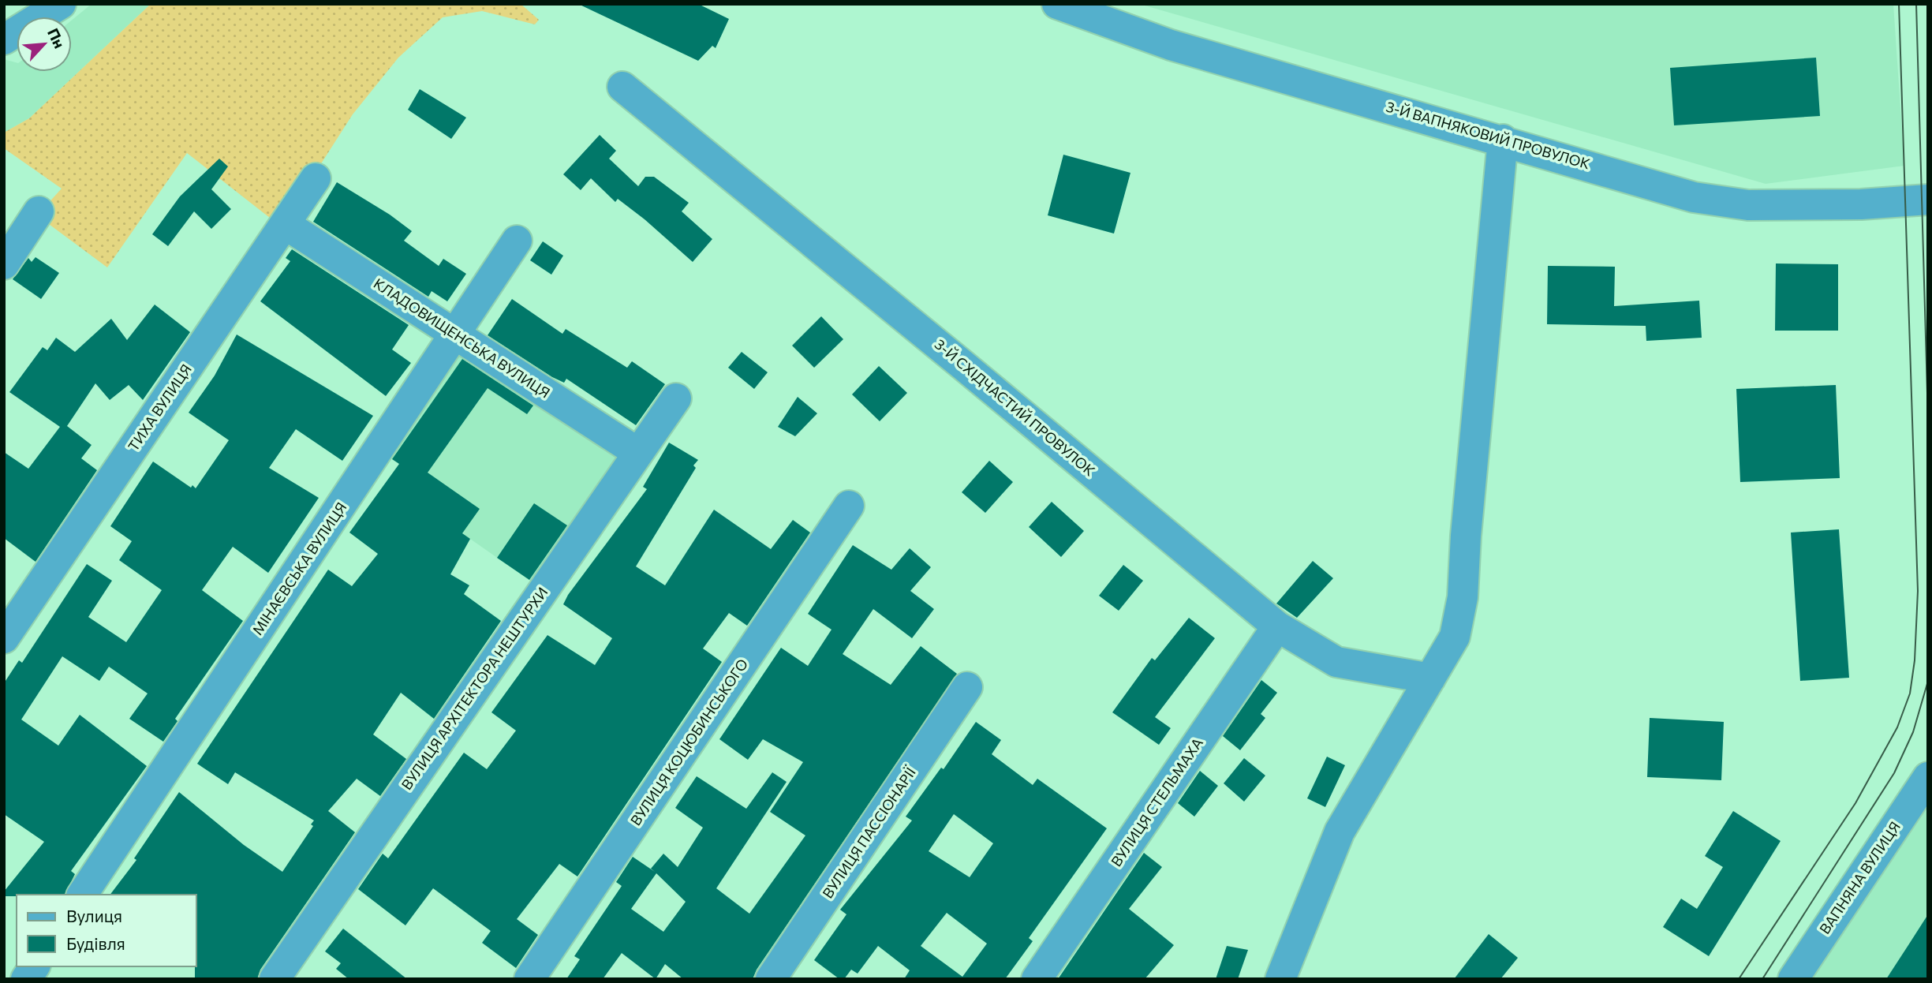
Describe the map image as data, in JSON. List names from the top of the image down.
{
  "streets": {
    "street": [
      "3-Й ВАПНЯКОВИЙ ПРОВУЛОК",
      "КЛАДОВИЩЕНСЬКА ВУЛИЦЯ",
      "ТИХА ВУЛИЦЯ",
      "3-Й СХІДЧАСТИЙ ПРОВУЛОК",
      "МІНАЄВСЬКА ВУЛИЦЯ",
      "ВУЛИЦЯ АРХІТЕКТОРА НЕШТУРХИ",
      "ВУЛИЦЯ КОЦЮБИНСЬКОГО",
      "ВУЛИЦЯ СТЕЛЬМАХА",
      "ВУЛИЦЯ ПАССІОНАРІЇ",
      "ВАПНЯНА ВУЛИЦЯ"
    ]
  },
  "crossings": [
    ["КЛАДОВИЩЕНСЬКА ВУЛИЦЯ", "ТИХА ВУЛИЦЯ"],
    ["КЛАДОВИЩЕНСЬКА ВУЛИЦЯ", "МІНАЄВСЬКА ВУЛИЦЯ"],
    ["КЛАДОВИЩЕНСЬКА ВУЛИЦЯ", "ВУЛИЦЯ АРХІТЕКТОРА НЕШТУРХИ"],
    ["3-Й СХІДЧАСТИЙ ПРОВУЛОК", "ВУЛИЦЯ СТЕЛЬМАХА"]
  ],
  "legend": ["Вулиця", "Будівля"],
  "north": "top right"
}
